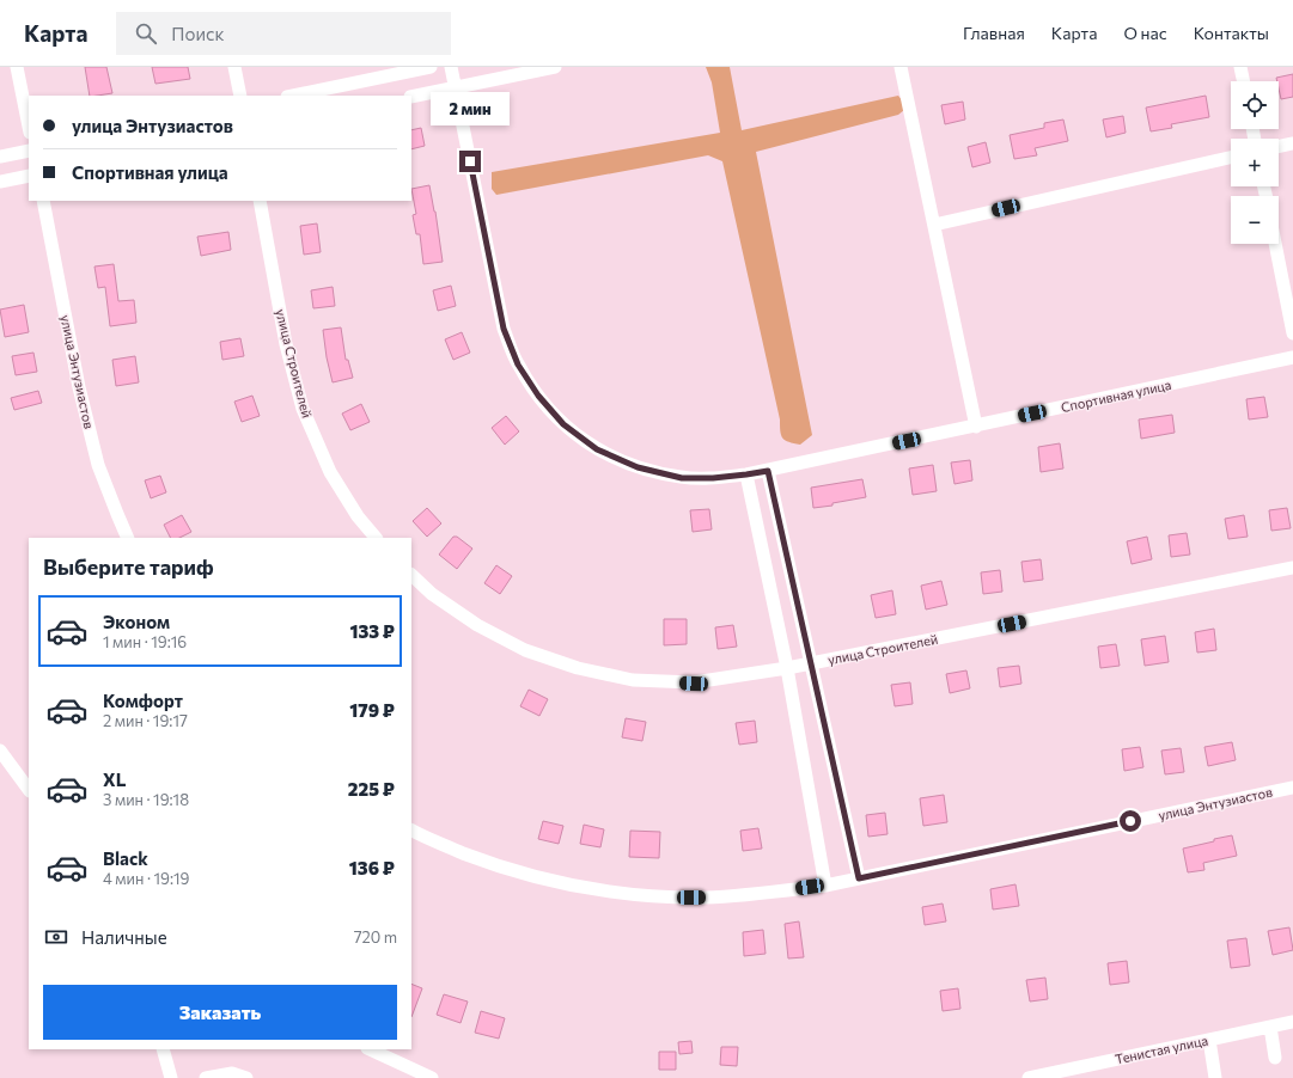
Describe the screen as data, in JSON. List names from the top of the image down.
{
  "streets": {
    "street": [
      "улица Строителей",
      "улица Энтузиастов",
      "Спортивная улица",
      "Тенистая улица"
    ]
  },
  "page": {
    "header": "Карта",
    "search": "Поиск",
    "nav": [
      "Главная",
      "Карта",
      "О нас",
      "Контакты"
    ],
    "map_buttons": ["+", "−"],
    "bubble": "2 мин",
    "banner": ["улица Энтузиастов", "Спортивная улица"],
    "heading": "Выберите тариф",
    "list": [
      {
        "name": "Эконом",
        "note": "1 мин · 19:16",
        "value": "133 ₽"
      },
      {
        "name": "Комфорт",
        "note": "2 мин · 19:17",
        "value": "179 ₽"
      },
      {
        "name": "XL",
        "note": "3 мин · 19:18",
        "value": "225 ₽"
      },
      {
        "name": "Black",
        "note": "4 мин · 19:19",
        "value": "136 ₽"
      }
    ],
    "pay": ["Наличные", "720 m"],
    "buttons": "Заказать"
  }
}
